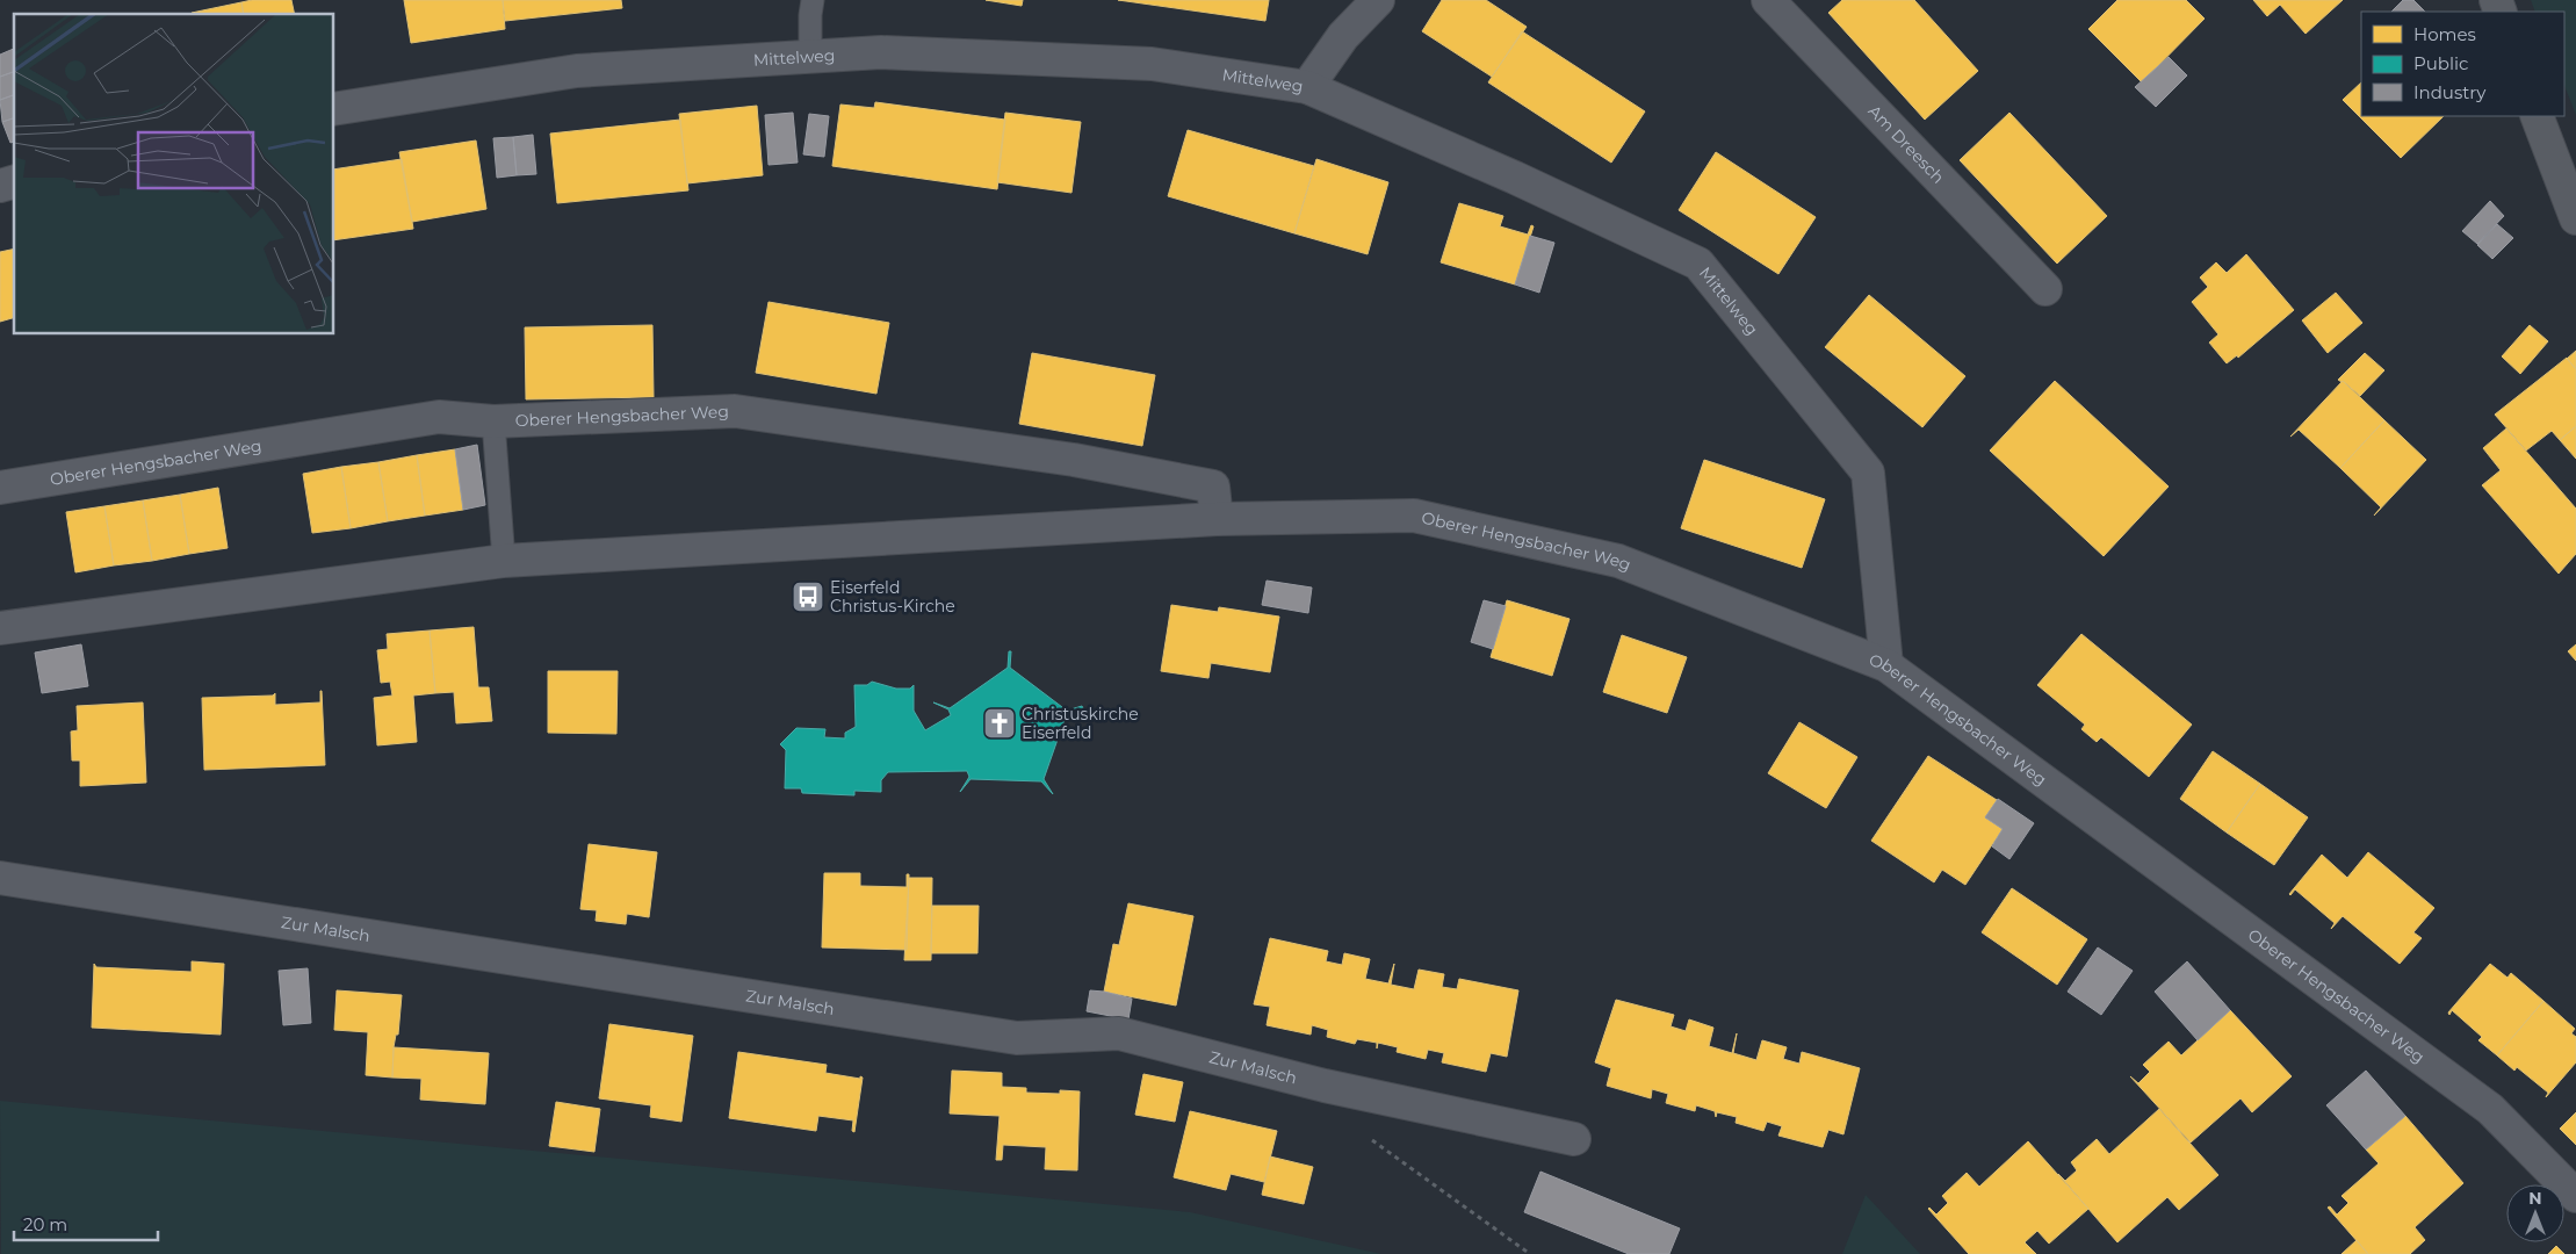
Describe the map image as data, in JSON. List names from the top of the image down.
{
  "streets": {
    "street": [
      "Mittelweg",
      "Am Dreesch",
      "Oberer Hengsbacher Weg",
      "Zur Malsch"
    ]
  },
  "crossings": [
    ["Mittelweg", "Oberer Hengsbacher Weg"]
  ],
  "places": {
    "bus stop": ["Eiserfeld Christus-Kirche"],
    "church": ["Christuskirche Eiserfeld"]
  },
  "legend": ["Homes", "Public", "Industry"],
  "scale_bar": "20 m",
  "north": "top"
}
